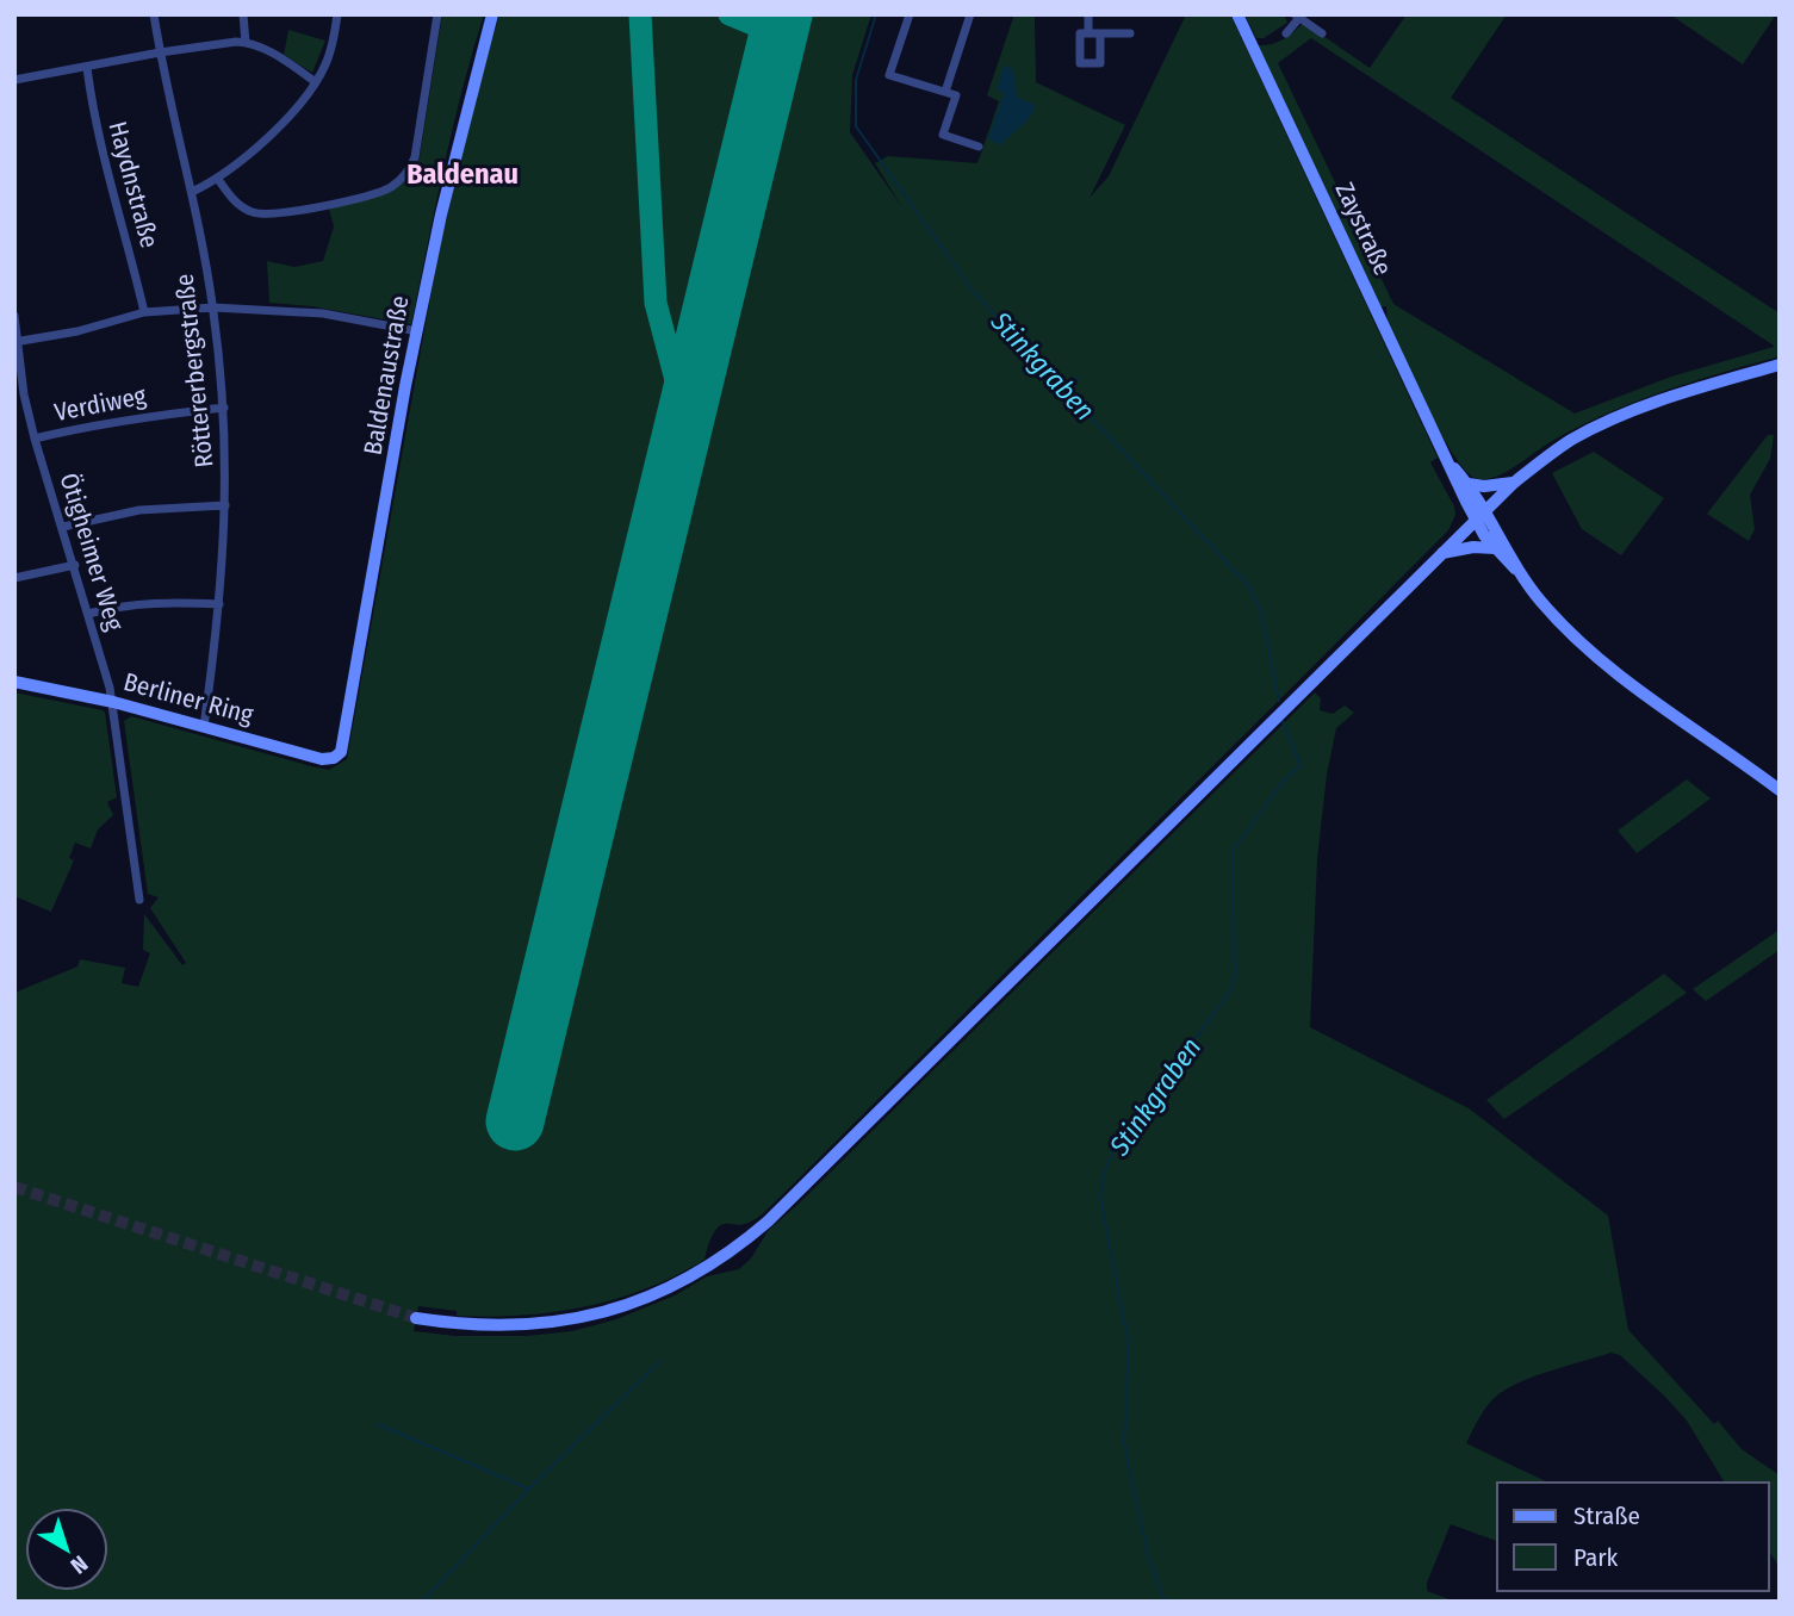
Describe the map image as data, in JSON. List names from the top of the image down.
{
  "streets": {
    "street": [
      "Haydnstraße",
      "Zaystraße",
      "Röttererbergstraße",
      "Baldenaustraße",
      "Verdiweg",
      "Ötigheimer Weg",
      "Berliner Ring"
    ]
  },
  "crossings": [
    ["Röttererbergstraße", "Verdiweg"],
    ["Röttererbergstraße", "Berliner Ring"],
    ["Baldenaustraße", "Berliner Ring"],
    ["Verdiweg", "Ötigheimer Weg"],
    ["Ötigheimer Weg", "Berliner Ring"]
  ],
  "districts": ["Baldenau"],
  "water": ["Stinkgraben"],
  "legend": ["Straße", "Park"],
  "north": "bottom right"
}
